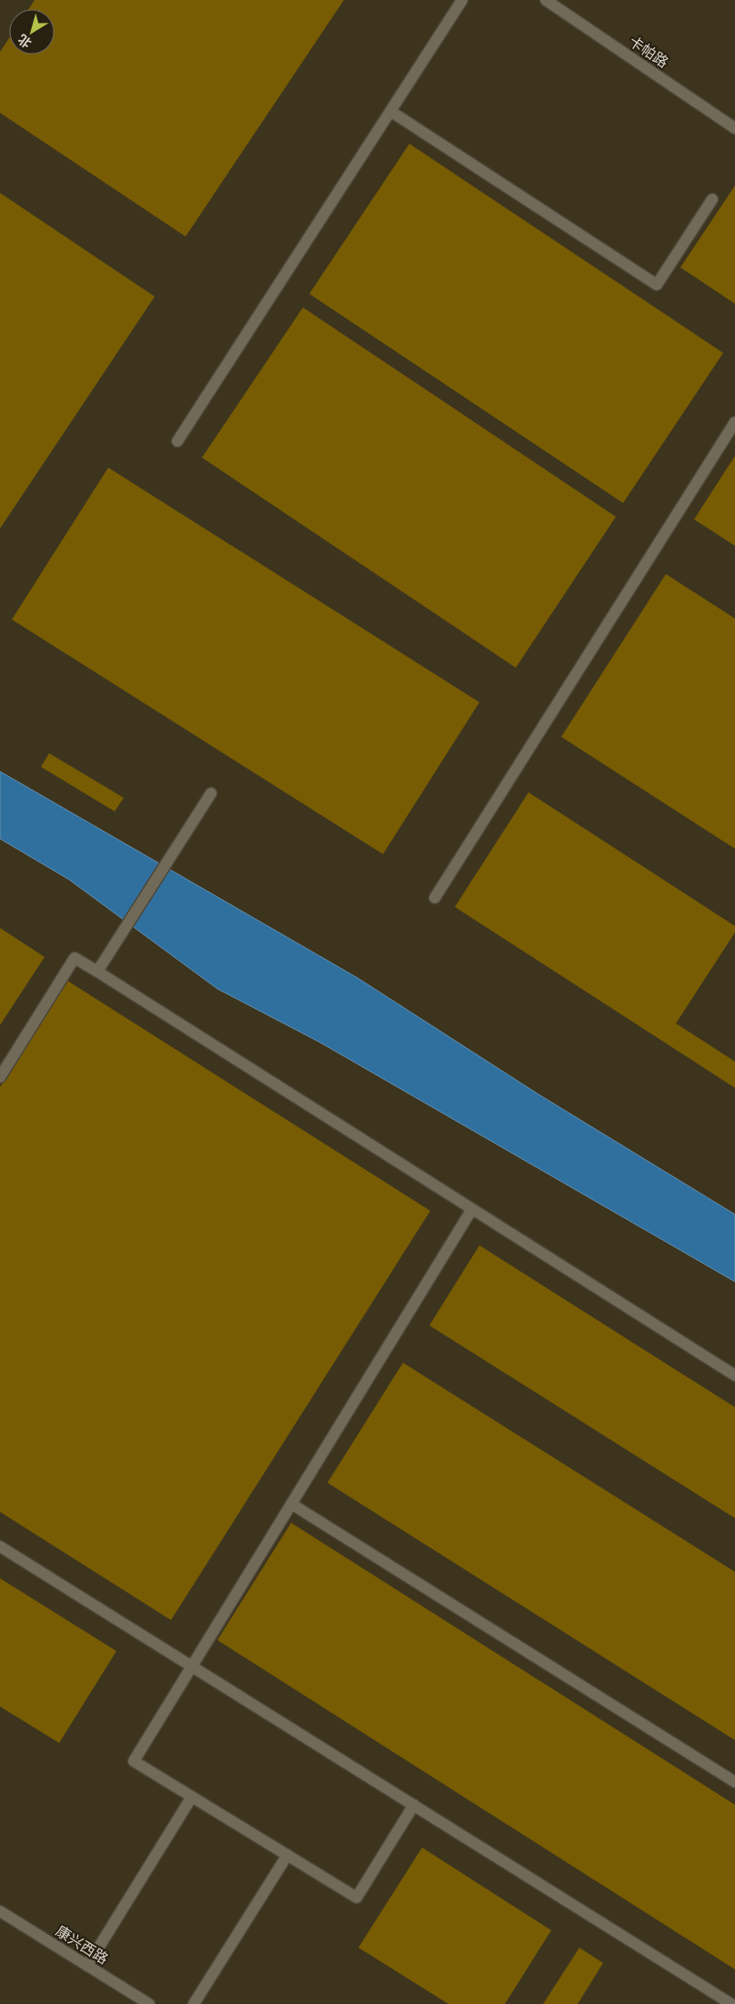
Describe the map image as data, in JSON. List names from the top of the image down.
{
  "streets": {
    "street": ["卡帕路", "康兴西路"]
  },
  "north": "bottom left"
}
